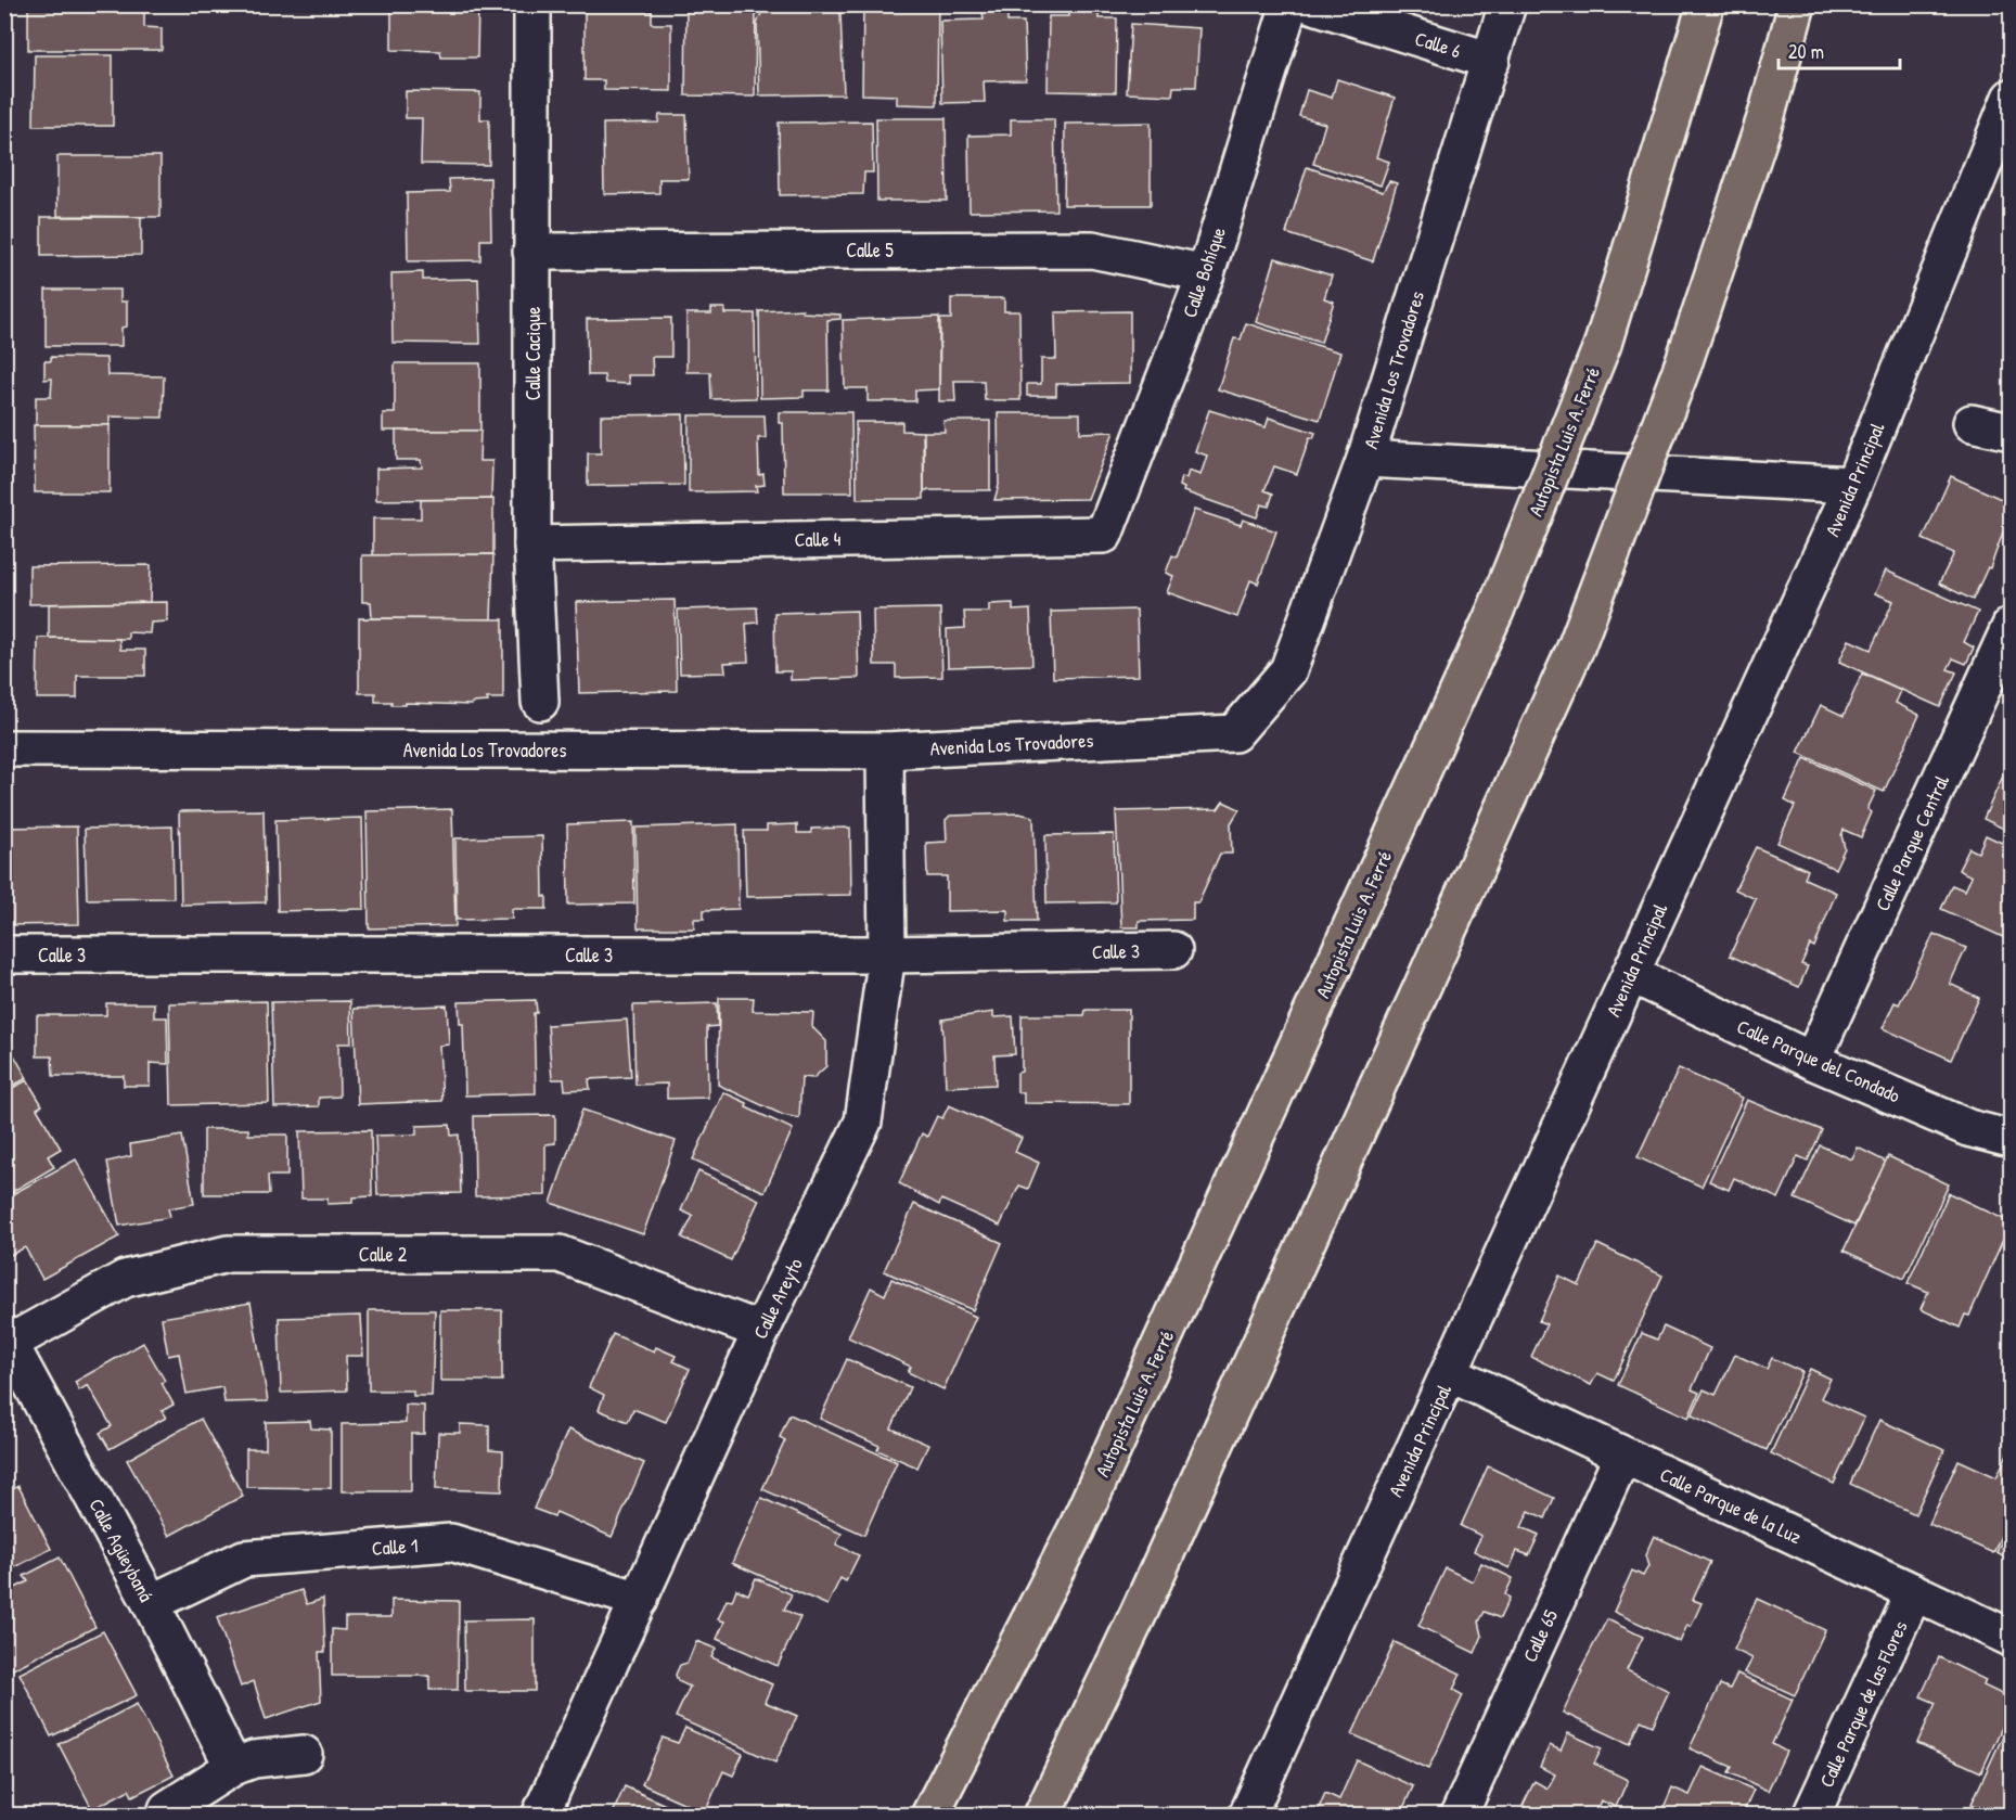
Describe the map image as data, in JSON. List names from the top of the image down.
{
  "streets": {
    "highway": ["Autopista Luis A. Ferré"],
    "street": [
      "Calle 6",
      "Calle 5",
      "Calle Bohíque",
      "Calle Cacique",
      "Avenida Los Trovadores",
      "Avenida Principal",
      "Calle 4",
      "Calle Parque Central",
      "Calle 3",
      "Calle Parque del Condado",
      "Calle 2",
      "Calle Areyto",
      "Calle Parque de la Luz",
      "Calle 1",
      "Calle Agüeybaná",
      "Calle 65",
      "Calle Parque de las Flores"
    ]
  },
  "crossings": [
    ["Calle 6", "Avenida Los Trovadores"],
    ["Calle 5", "Calle Bohíque"],
    ["Calle 5", "Calle Cacique"],
    ["Calle Bohíque", "Calle 4"],
    ["Calle Cacique", "Calle 4"],
    ["Avenida Los Trovadores", "Calle Areyto"],
    ["Avenida Principal", "Calle Parque del Condado"],
    ["Avenida Principal", "Calle Parque de la Luz"],
    ["Calle Parque Central", "Calle Parque del Condado"],
    ["Calle 3", "Calle Areyto"],
    ["Calle 2", "Calle Areyto"],
    ["Calle 2", "Calle Agüeybaná"],
    ["Calle Areyto", "Calle 1"],
    ["Calle Parque de la Luz", "Calle 65"],
    ["Calle Parque de la Luz", "Calle Parque de las Flores"],
    ["Calle 1", "Calle Agüeybaná"]
  ],
  "scale_bar": "20 m"
}
